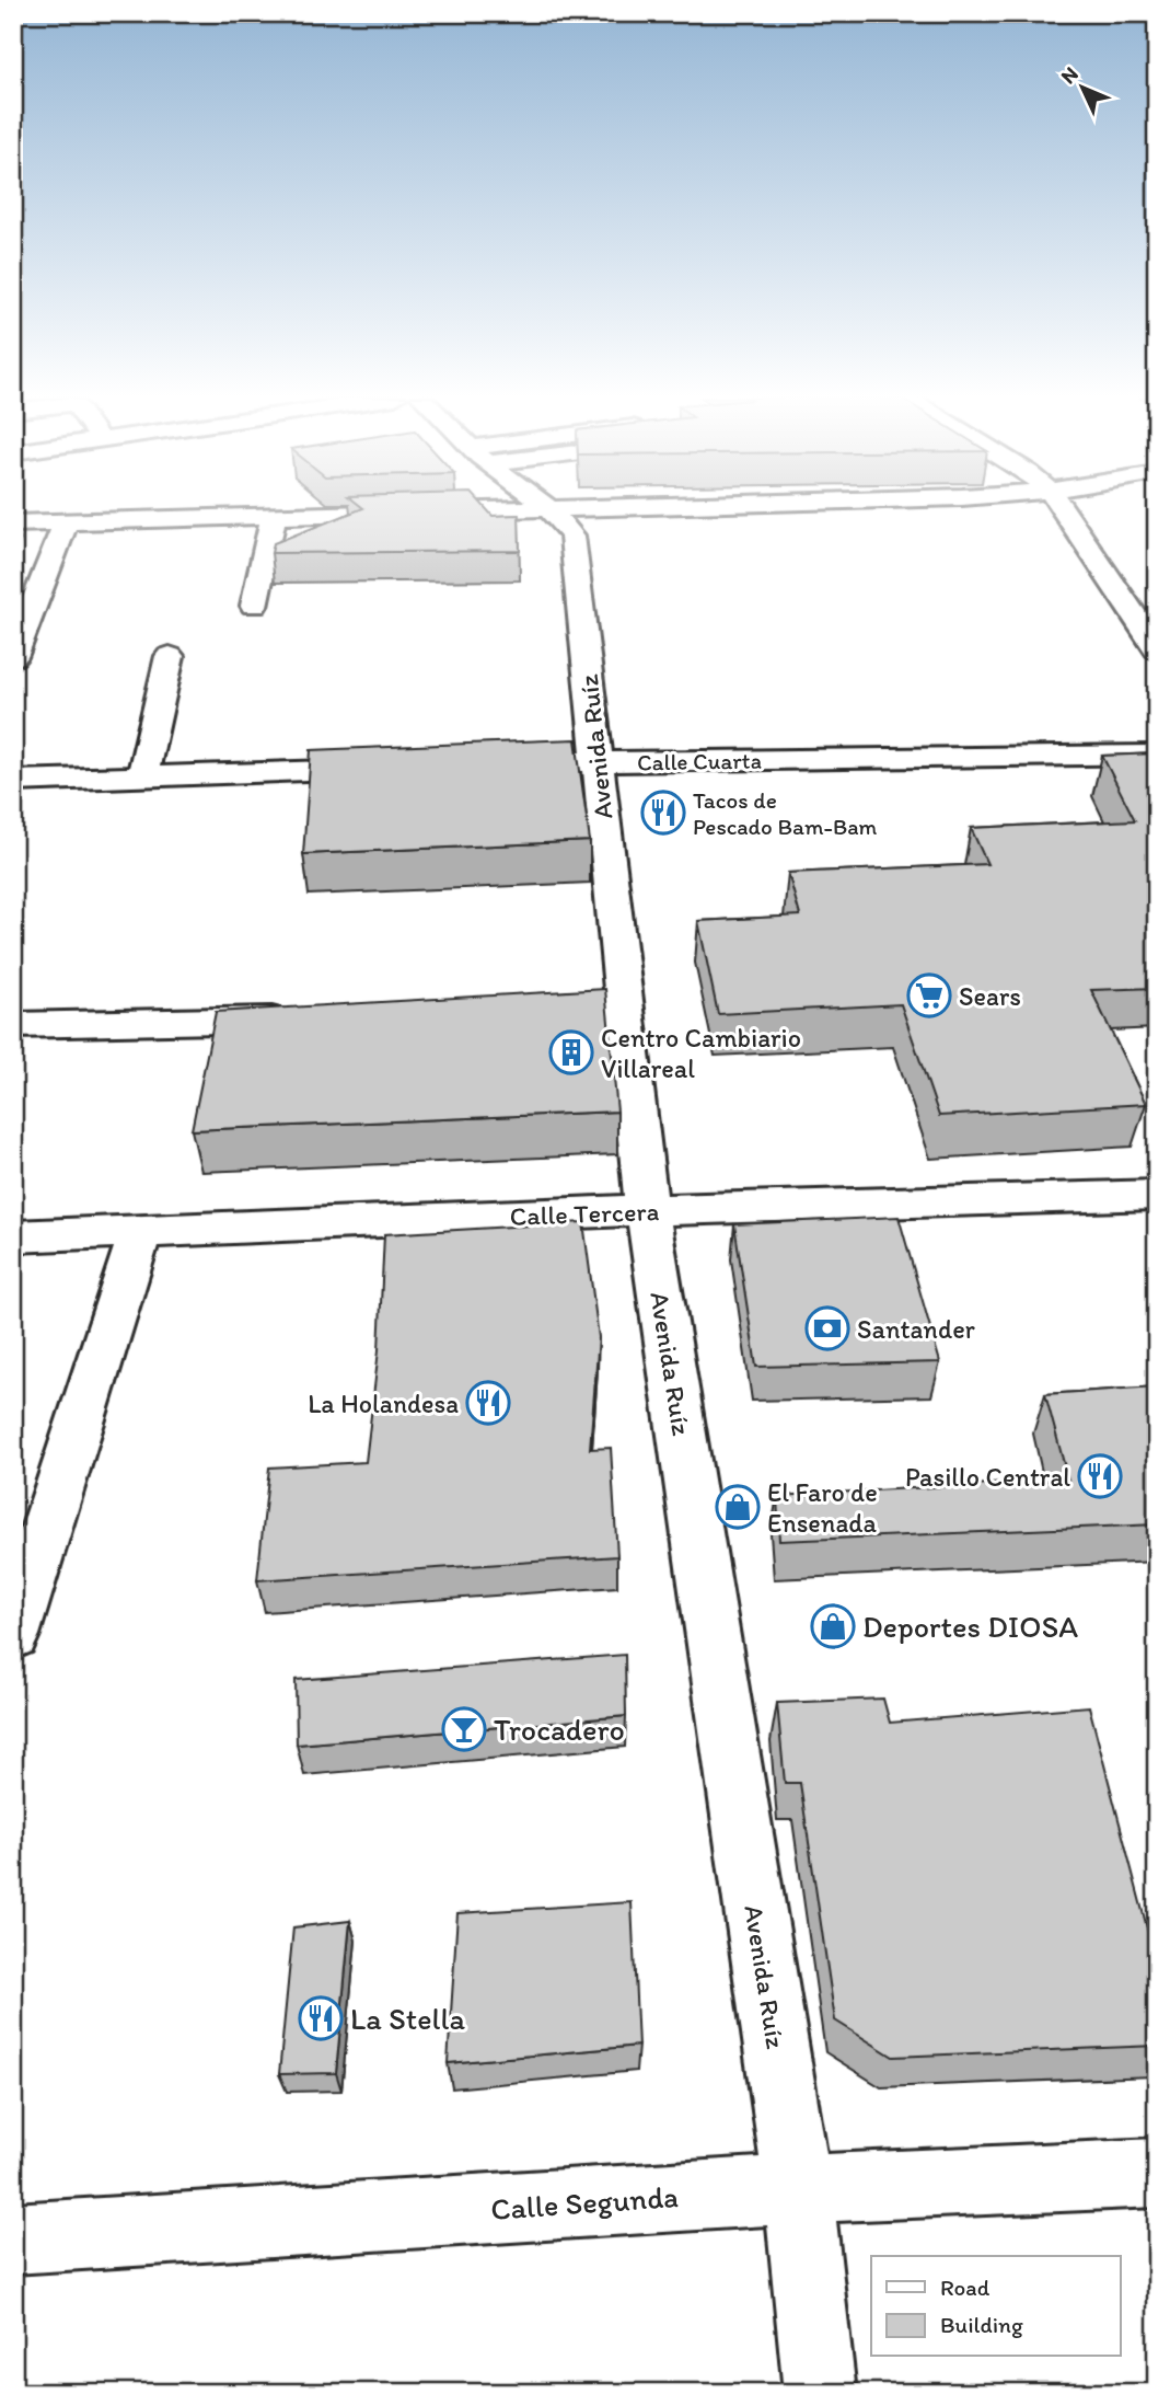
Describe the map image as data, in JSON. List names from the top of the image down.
{
  "streets": {
    "street": [
      "Avenida Ruíz",
      "Calle Cuarta",
      "Calle Tercera",
      "Calle Segunda"
    ]
  },
  "crossings": [
    ["Avenida Ruíz", "Calle Cuarta"],
    ["Avenida Ruíz", "Calle Tercera"],
    ["Avenida Ruíz", "Calle Segunda"]
  ],
  "places": {
    "restaurant": [
      "Tacos de Pescado Bam-Bam",
      "La Holandesa",
      "Pasillo Central",
      "La Stella"
    ],
    "supermarket": ["Sears"],
    "building": ["Centro Cambiario Villareal"],
    "bank": ["Santander"],
    "shop": ["El Faro de Ensenada", "Deportes DIOSA"],
    "bar": ["Trocadero"]
  },
  "legend": ["Road", "Building"],
  "north": "top left"
}
